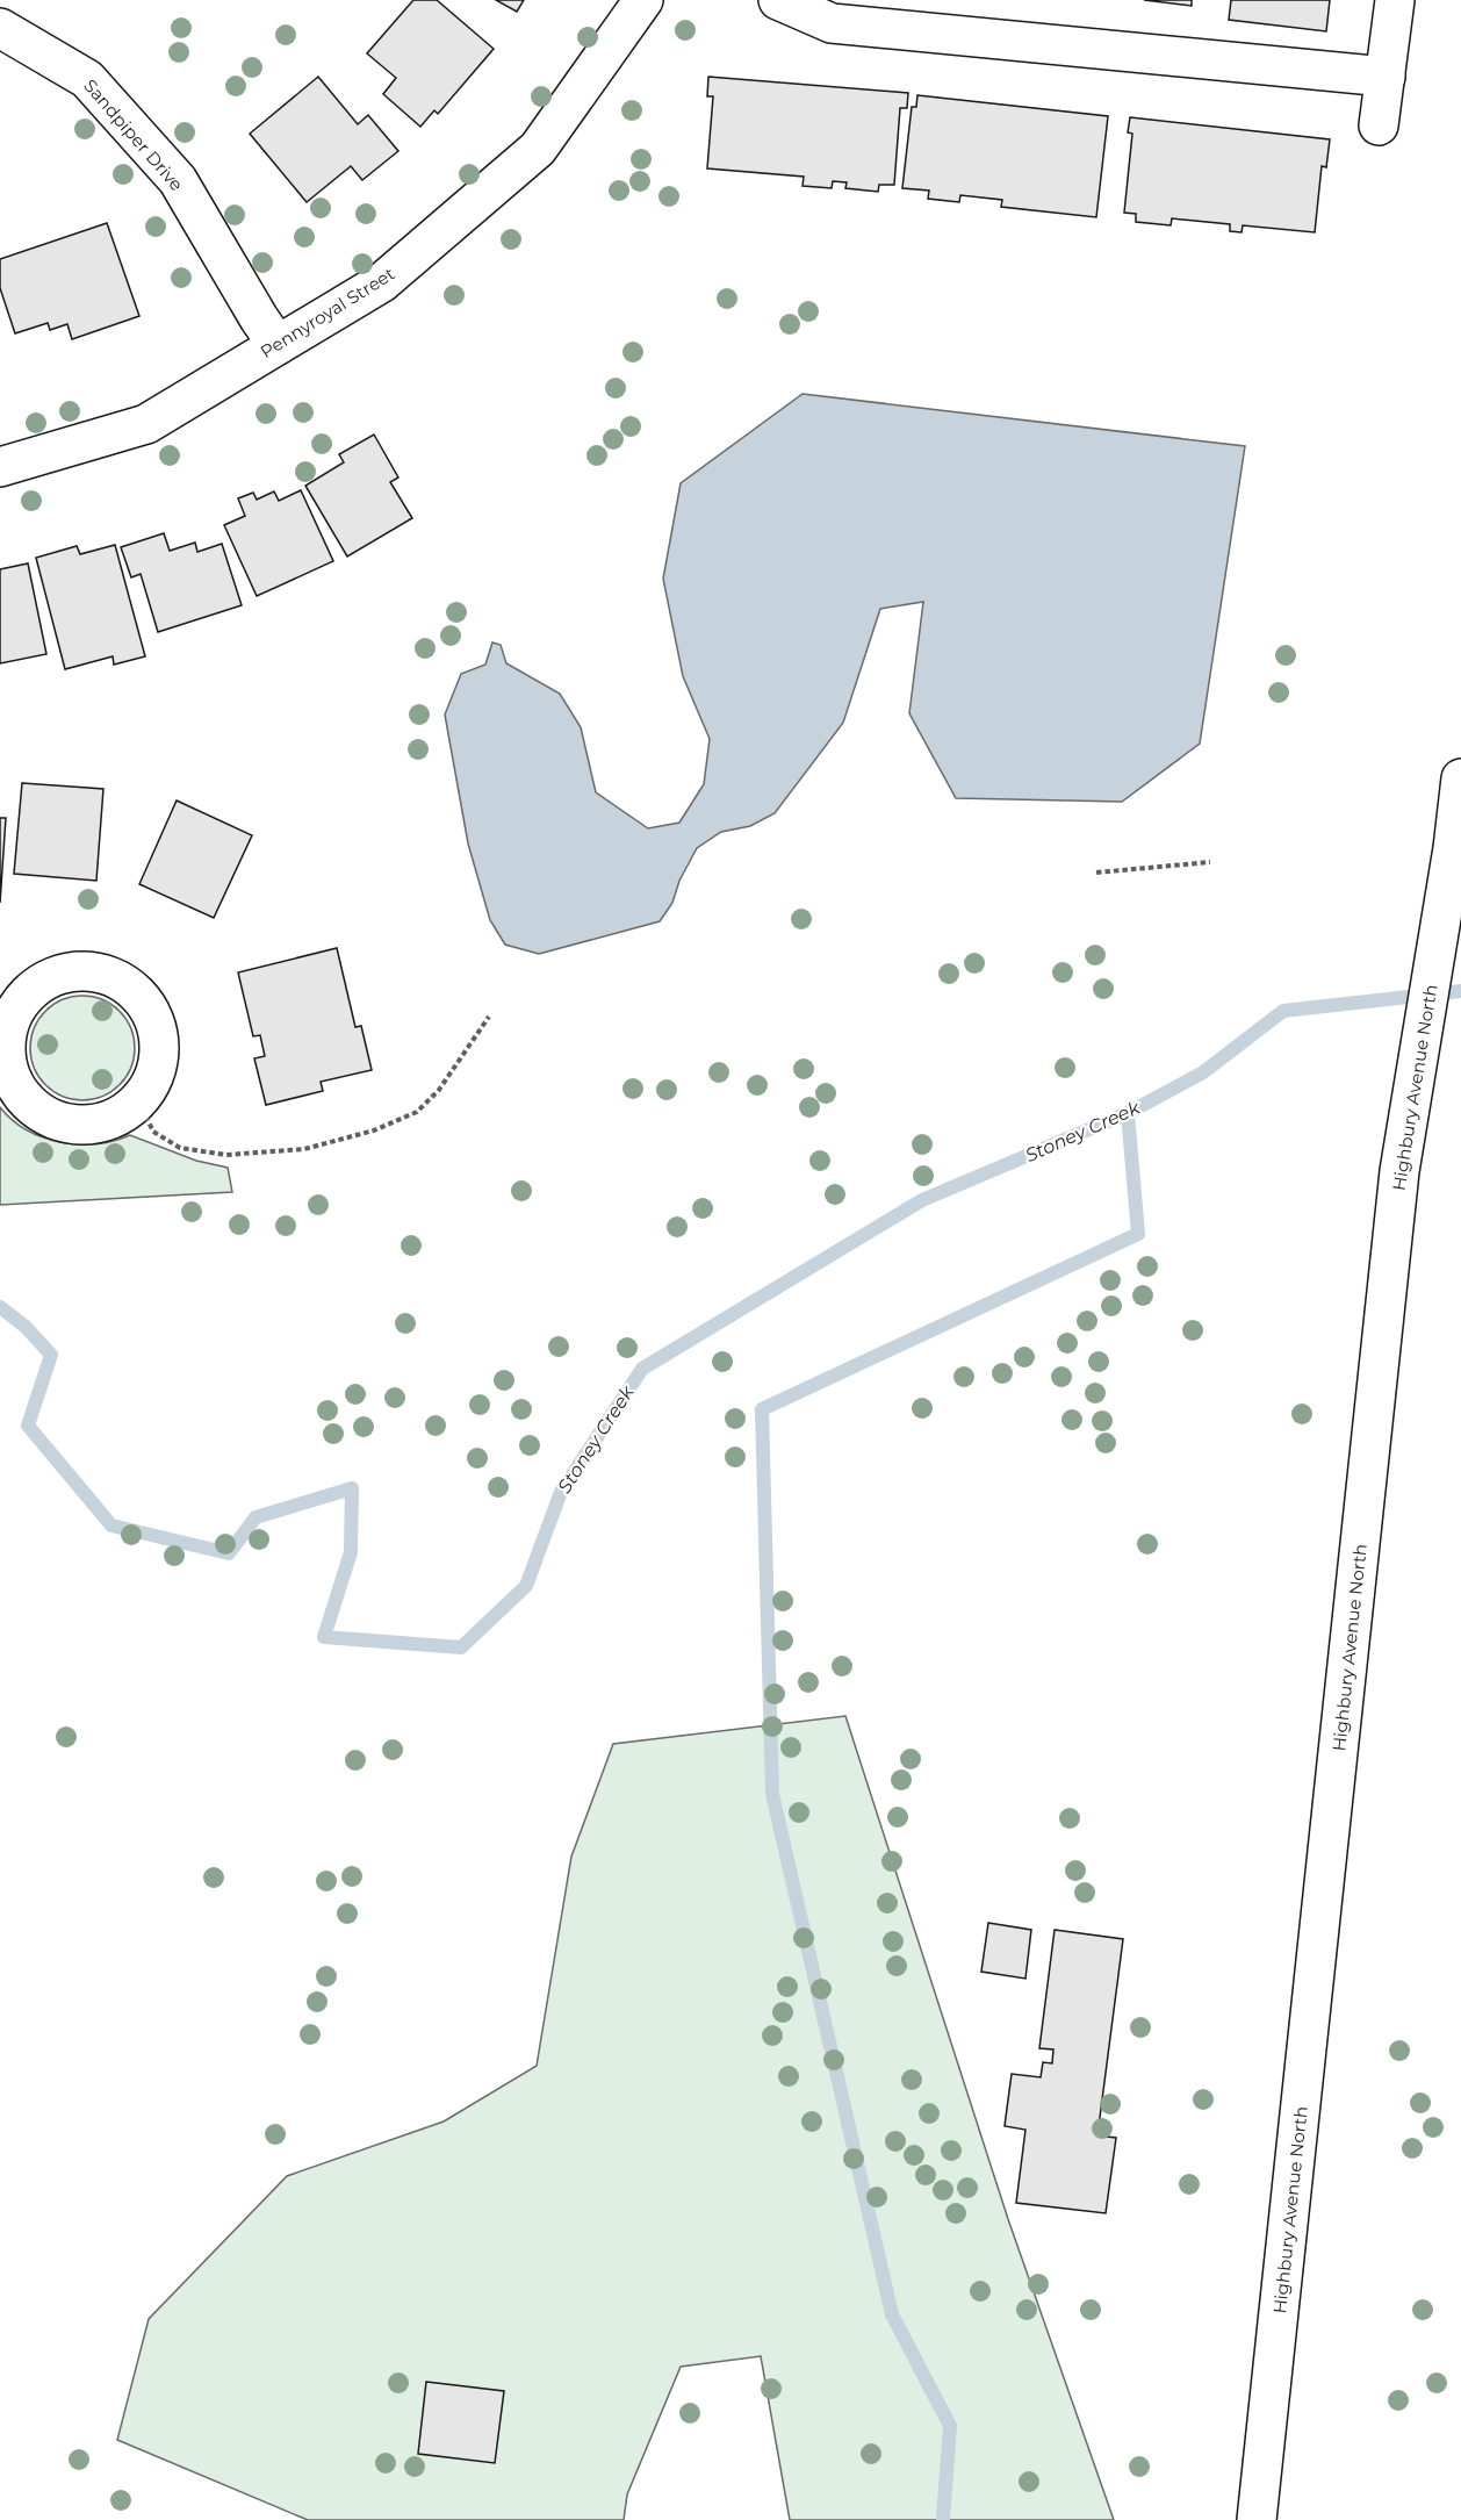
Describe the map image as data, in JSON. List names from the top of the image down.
{
  "streets": {
    "main road": ["Sandpiper Drive", "Pennyroyal Street", "Highbury Avenue North"]
  },
  "crossings": [
    ["Sandpiper Drive", "Pennyroyal Street"]
  ],
  "water": ["Stoney Creek"]
}
